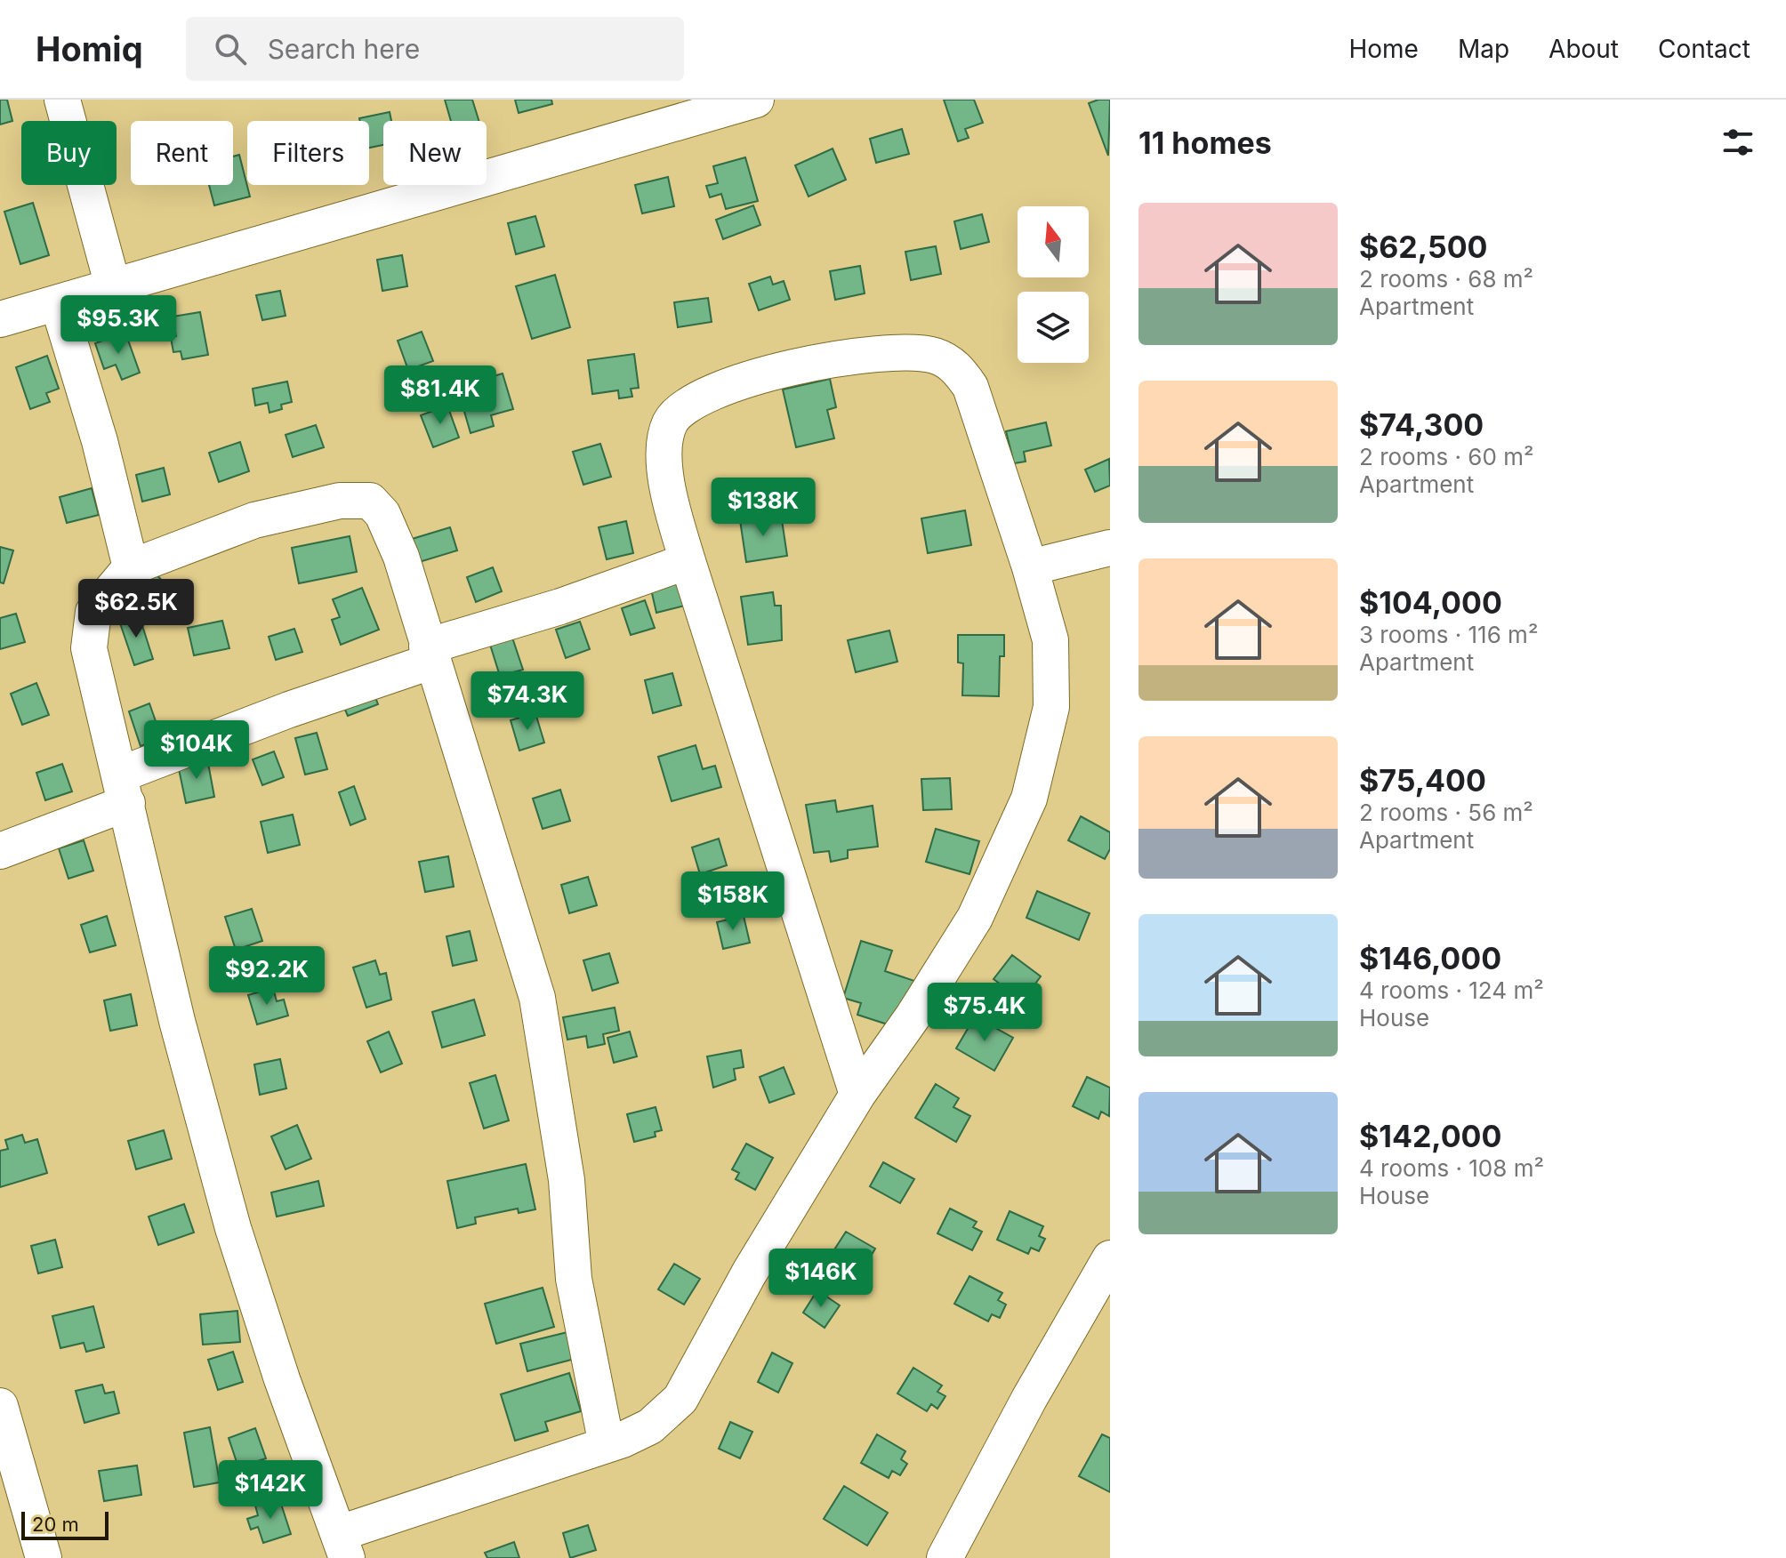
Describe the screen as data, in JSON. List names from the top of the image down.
{
  "scale_bar": "20 m",
  "north": "top",
  "page": {
    "header": "Homiq",
    "search": "Search here",
    "nav": [
      "Home",
      "Map",
      "About",
      "Contact"
    ],
    "heading": "11 homes",
    "chip": [
      "Buy",
      "Rent",
      "Filters",
      "New"
    ],
    "list": [
      {
        "name": "$62,500",
        "note": "2 rooms · 68 m² · Apartment"
      },
      {
        "name": "$74,300",
        "note": "2 rooms · 60 m² · Apartment"
      },
      {
        "name": "$104,000",
        "note": "3 rooms · 116 m² · Apartment"
      },
      {
        "name": "$75,400",
        "note": "2 rooms · 56 m² · Apartment"
      },
      {
        "name": "$146,000",
        "note": "4 rooms · 124 m² · House"
      },
      {
        "name": "$142,000",
        "note": "4 rooms · 108 m² · House"
      }
    ],
    "price": [
      "$95.3K",
      "$81.4K",
      "$138K",
      "$62.5K",
      "$74.3K",
      "$104K",
      "$158K",
      "$92.2K",
      "$75.4K",
      "$146K",
      "$142K"
    ],
    "scale": "20 m"
  }
}
